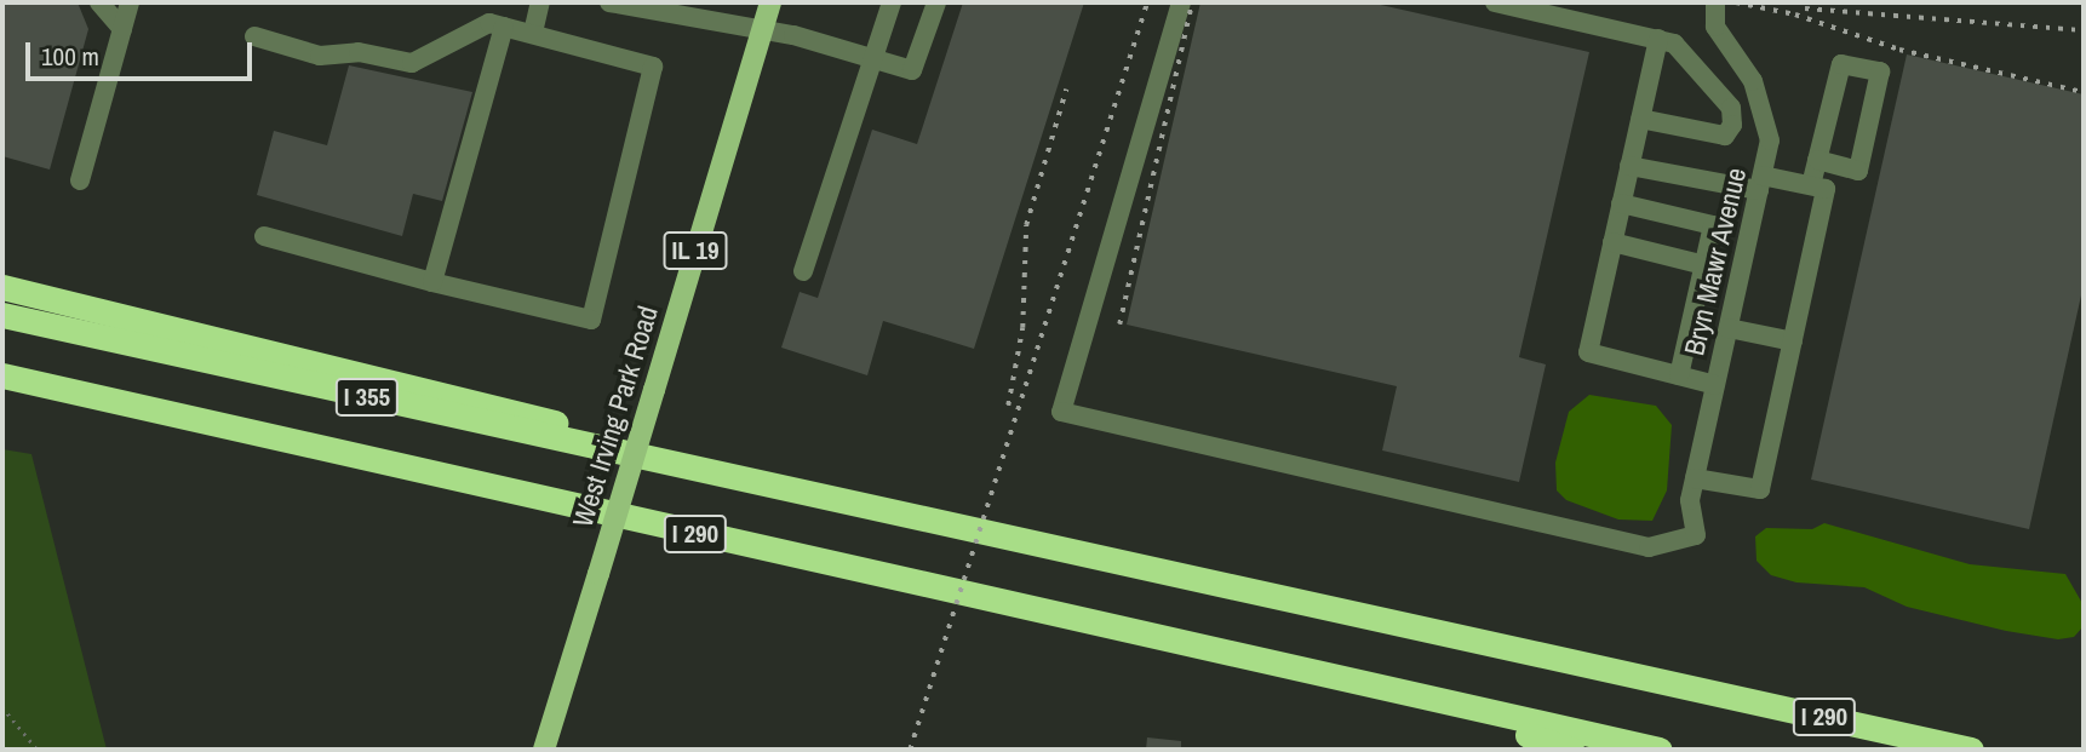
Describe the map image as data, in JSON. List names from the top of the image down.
{
  "streets": {
    "highway": ["I 355", "I 290"],
    "main road": ["IL 19", "West Irving Park Road"],
    "street": ["Bryn Mawr Avenue"]
  },
  "crossings": [
    ["I 355", "I 290"]
  ],
  "scale_bar": "100 m"
}
